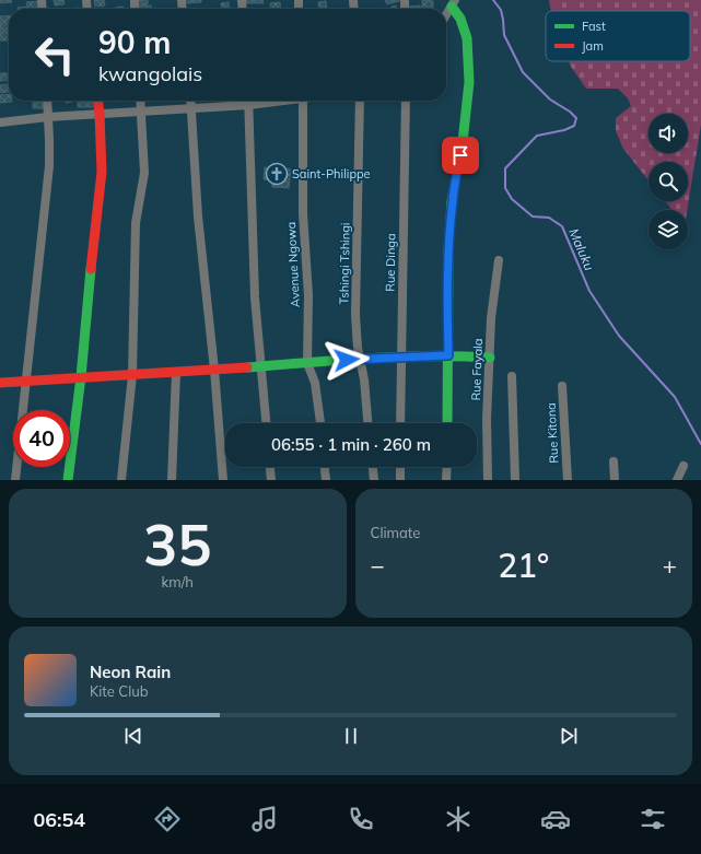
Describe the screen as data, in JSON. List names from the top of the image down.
{
  "streets": {
    "street": [
      "Rue Dinga",
      "Tshingi Tshingi",
      "Avenue Ngowa",
      "Rue Fayala",
      "Rue Kitona"
    ]
  },
  "water": ["Maluku"],
  "places": {
    "church": ["Saint-Philippe"]
  },
  "legend": ["Fast", "Jam"],
  "page": {
    "turn": ["90 m", "kwangolais"],
    "limit": "40",
    "trip": "06:55 · 1 min · 260 m",
    "tile": [
      ["35", "km/h"],
      "Climate"
    ],
    "heat": ["−", "21°", "+"],
    "song": ["Neon Rain", "Kite Club"],
    "tabs": "06:54"
  }
}
